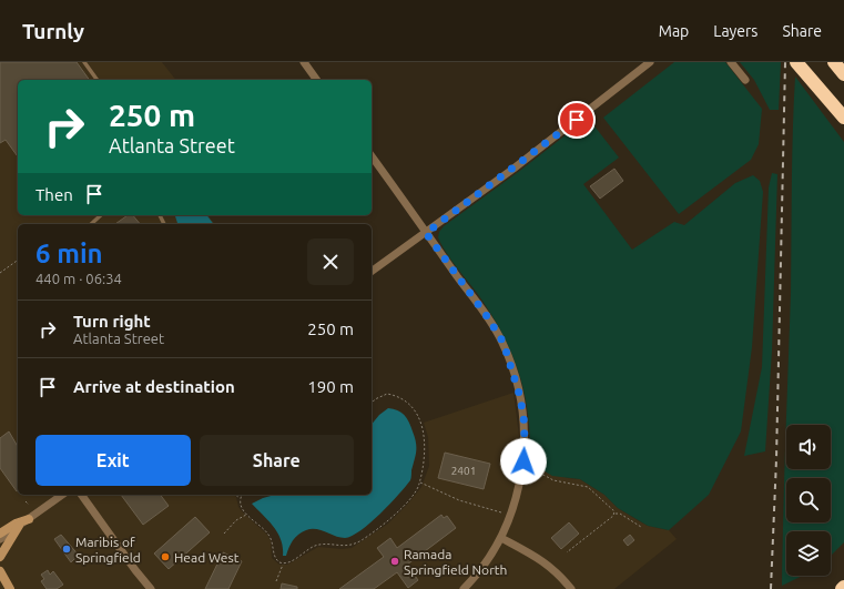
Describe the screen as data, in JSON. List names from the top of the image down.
{
  "places": ["Maribis of Springfield", "Head West", "Ramada Springfield North"],
  "house_numbers": ["2401"],
  "page": {
    "header": "Turnly",
    "nav": ["Map", "Layers", "Share"],
    "turn": ["250 m", "Atlanta Street"],
    "then": "Then",
    "heading": ["6 min", "440 m · 06:34"],
    "list": [
      {
        "name": "Turn right",
        "note": "Atlanta Street",
        "value": "250 m"
      },
      {
        "name": "Arrive at destination",
        "value": "190 m"
      }
    ],
    "buttons": ["Exit", "Share"]
  }
}
